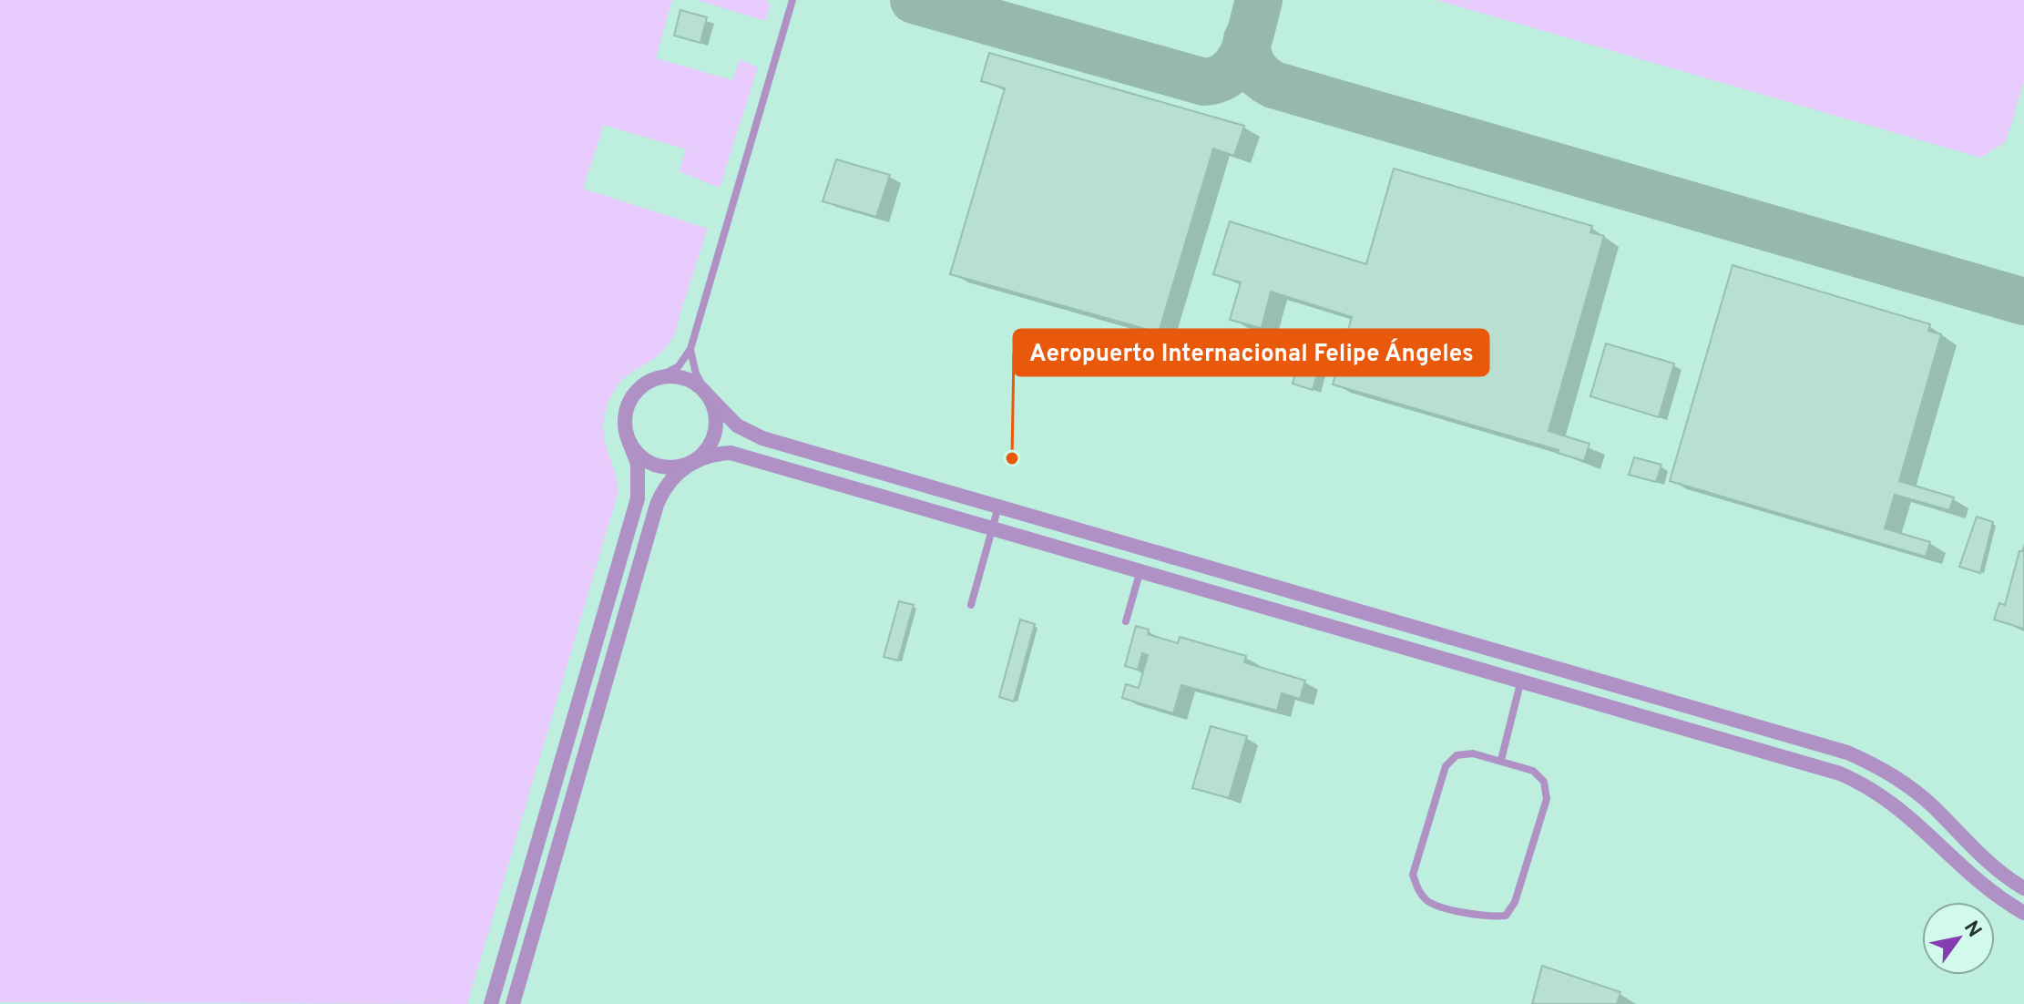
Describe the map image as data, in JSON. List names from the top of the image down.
{
  "places": ["Aeropuerto Internacional Felipe Ángeles"],
  "north": "top right"
}
